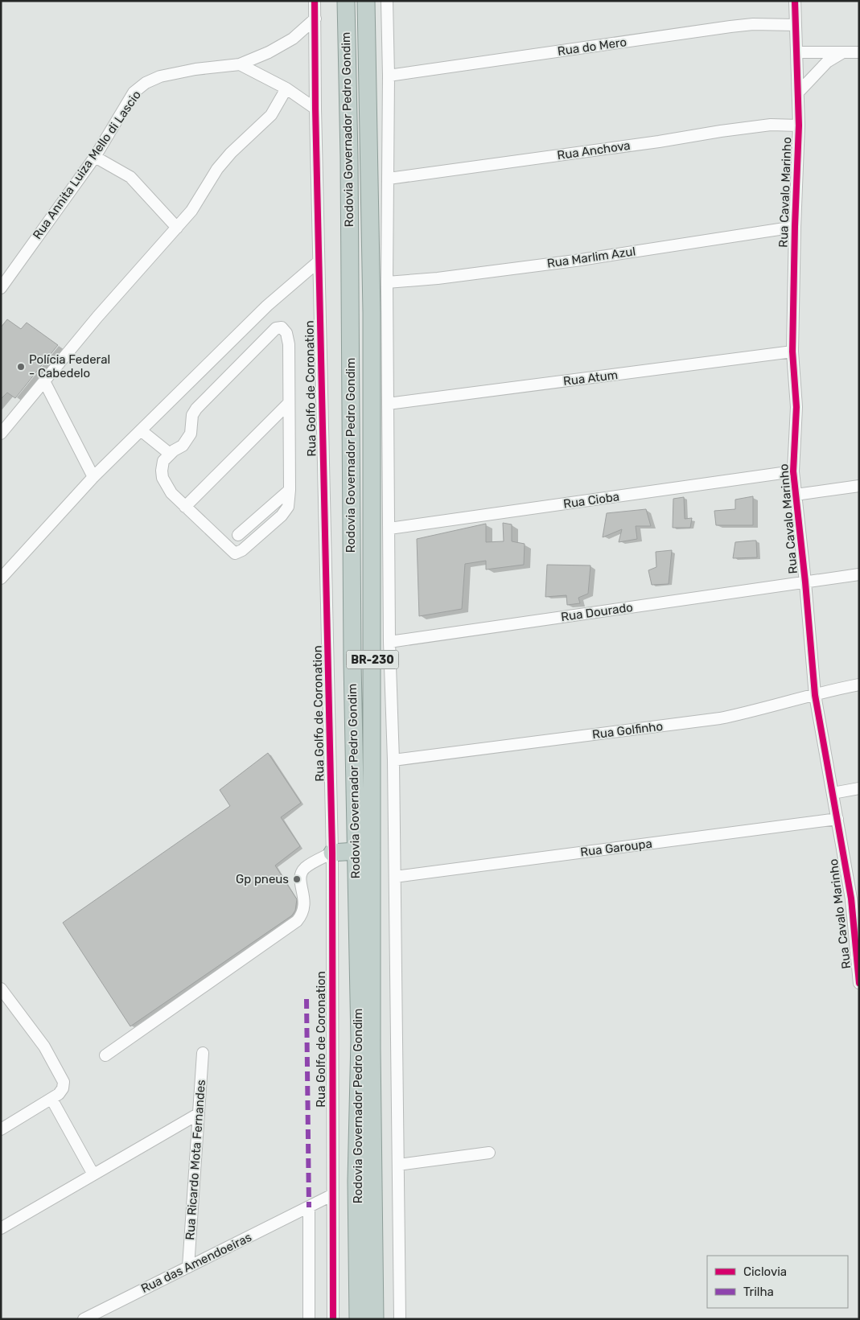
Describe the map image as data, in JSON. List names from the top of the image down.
{
  "streets": {
    "highway": ["Rodovia Governador Pedro Gondim", "BR-230"],
    "street": [
      "Rua do Mero",
      "Rua Anchova",
      "Rua Annita Luiza Mello di Lascio",
      "Rua Cavalo Marinho",
      "Rua Marlim Azul",
      "Rua Atum",
      "Rua Golfo de Coronation",
      "Rua Cioba",
      "Rua Dourado",
      "Rua Golfinho",
      "Rua Garoupa",
      "Rua Ricardo Mota Fernandes",
      "Rua das Amendoeiras"
    ]
  },
  "crossings": [
    ["Rua do Mero", "Rua Cavalo Marinho"],
    ["Rua Anchova", "Rua Cavalo Marinho"],
    ["Rua Annita Luiza Mello di Lascio", "Rua Golfo de Coronation"],
    ["Rua Cavalo Marinho", "Rua Marlim Azul"],
    ["Rua Cavalo Marinho", "Rua Atum"],
    ["Rua Cavalo Marinho", "Rua Cioba"],
    ["Rua Cavalo Marinho", "Rua Dourado"],
    ["Rua Cavalo Marinho", "Rua Golfinho"],
    ["Rua Cavalo Marinho", "Rua Garoupa"],
    ["Rua Golfo de Coronation", "Rua das Amendoeiras"],
    ["Rua Ricardo Mota Fernandes", "Rua das Amendoeiras"]
  ],
  "places": ["Polícia Federal - Cabedelo", "Gp pneus"],
  "legend": ["Ciclovia", "Trilha"]
}
